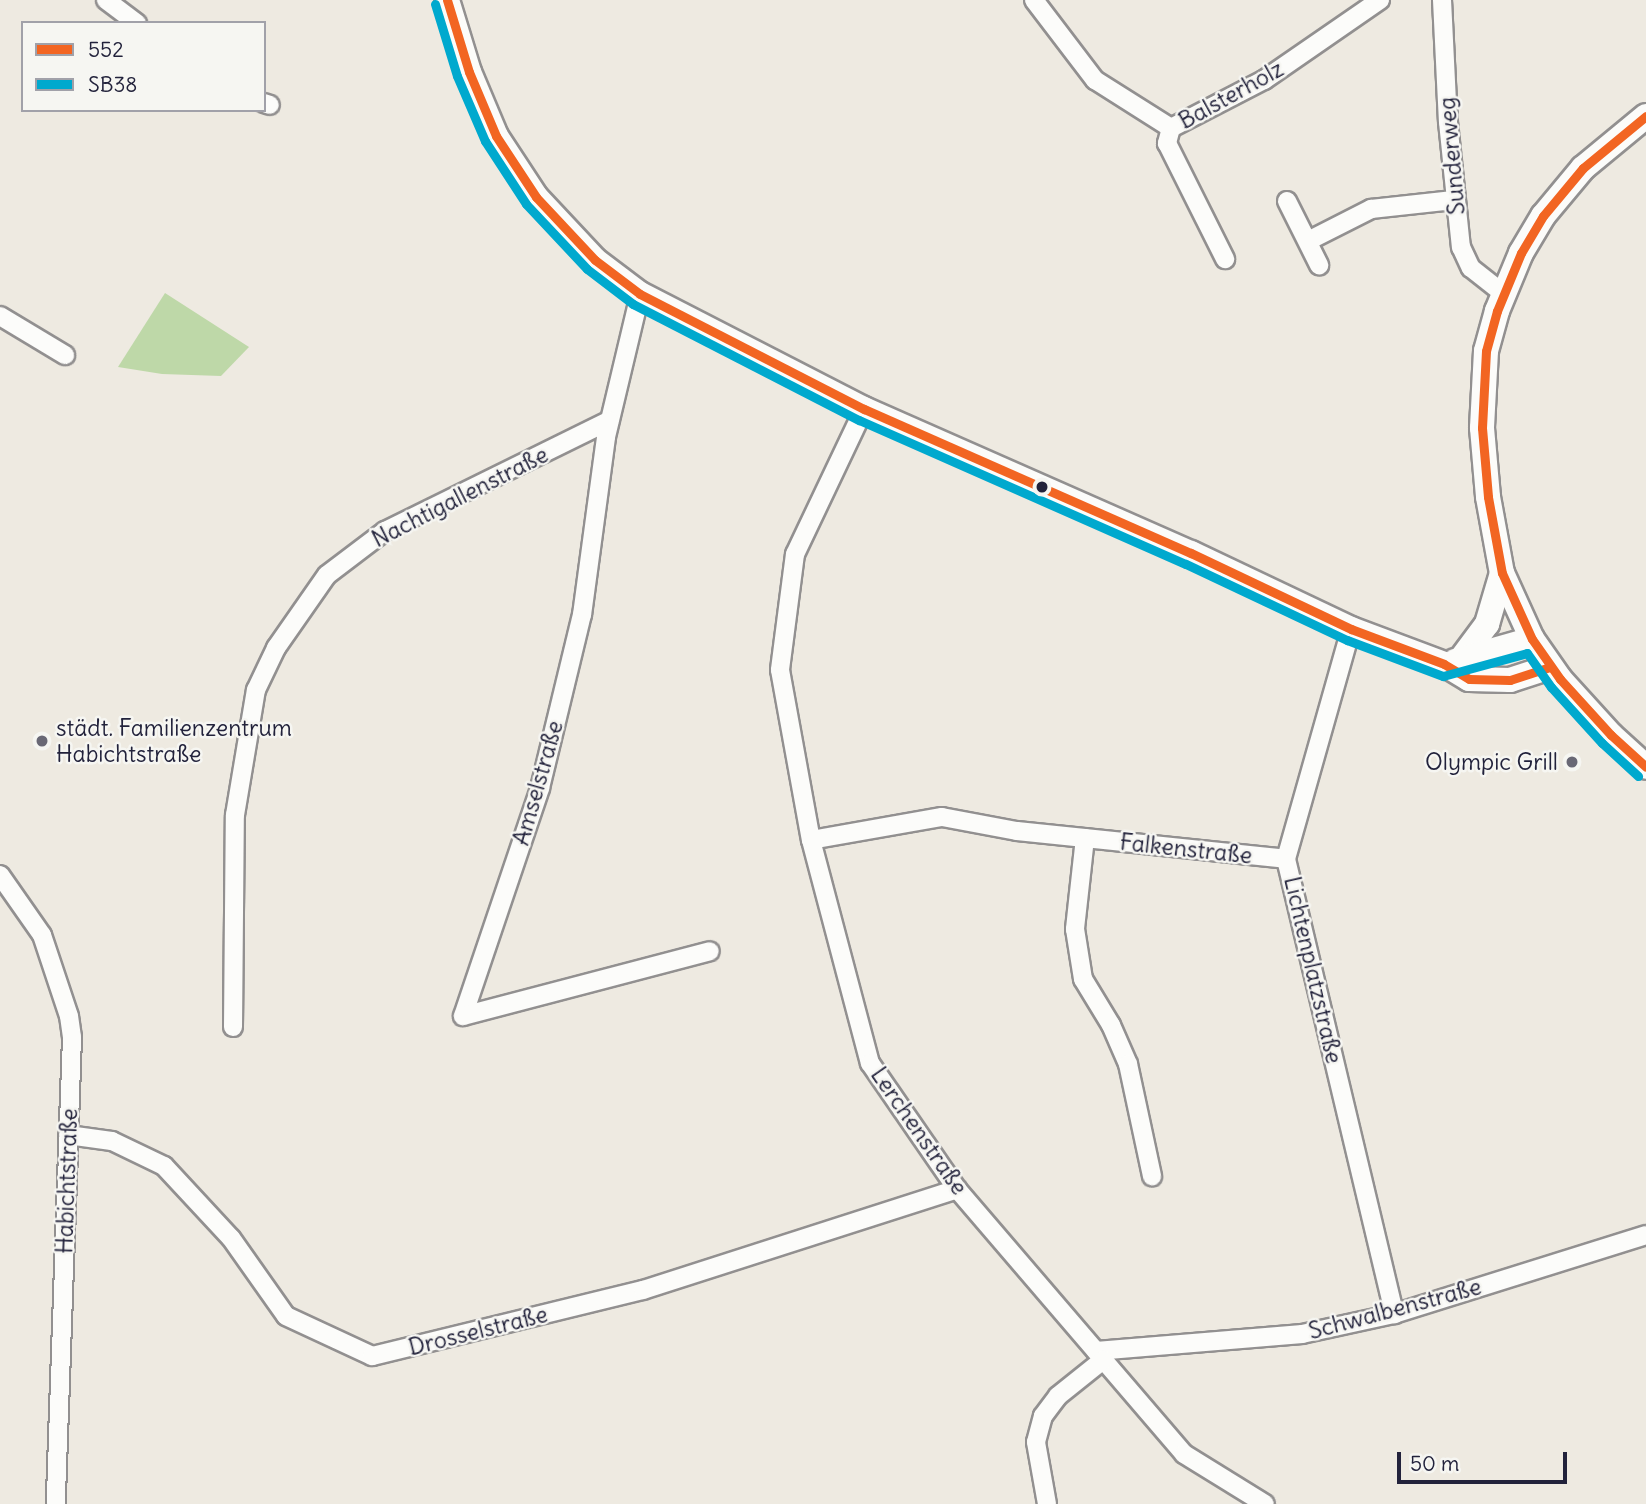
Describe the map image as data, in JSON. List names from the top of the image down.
{
  "streets": {
    "street": [
      "Balsterholz",
      "Sunderweg",
      "Nachtigallenstraße",
      "Amselstraße",
      "Falkenstraße",
      "Lichtenplatzstraße",
      "Lerchenstraße",
      "Habichtstraße",
      "Schwalbenstraße",
      "Drosselstraße"
    ]
  },
  "crossings": [
    ["Nachtigallenstraße", "Amselstraße"],
    ["Falkenstraße", "Lichtenplatzstraße"],
    ["Falkenstraße", "Lerchenstraße"],
    ["Lichtenplatzstraße", "Schwalbenstraße"],
    ["Lerchenstraße", "Schwalbenstraße"],
    ["Lerchenstraße", "Drosselstraße"],
    ["Habichtstraße", "Drosselstraße"]
  ],
  "places": ["städt. Familienzentrum Habichtstraße", "Olympic Grill"],
  "lines": ["transit line 552", "transit line SB38"],
  "legend": ["552", "SB38"],
  "scale_bar": "50 m"
}
